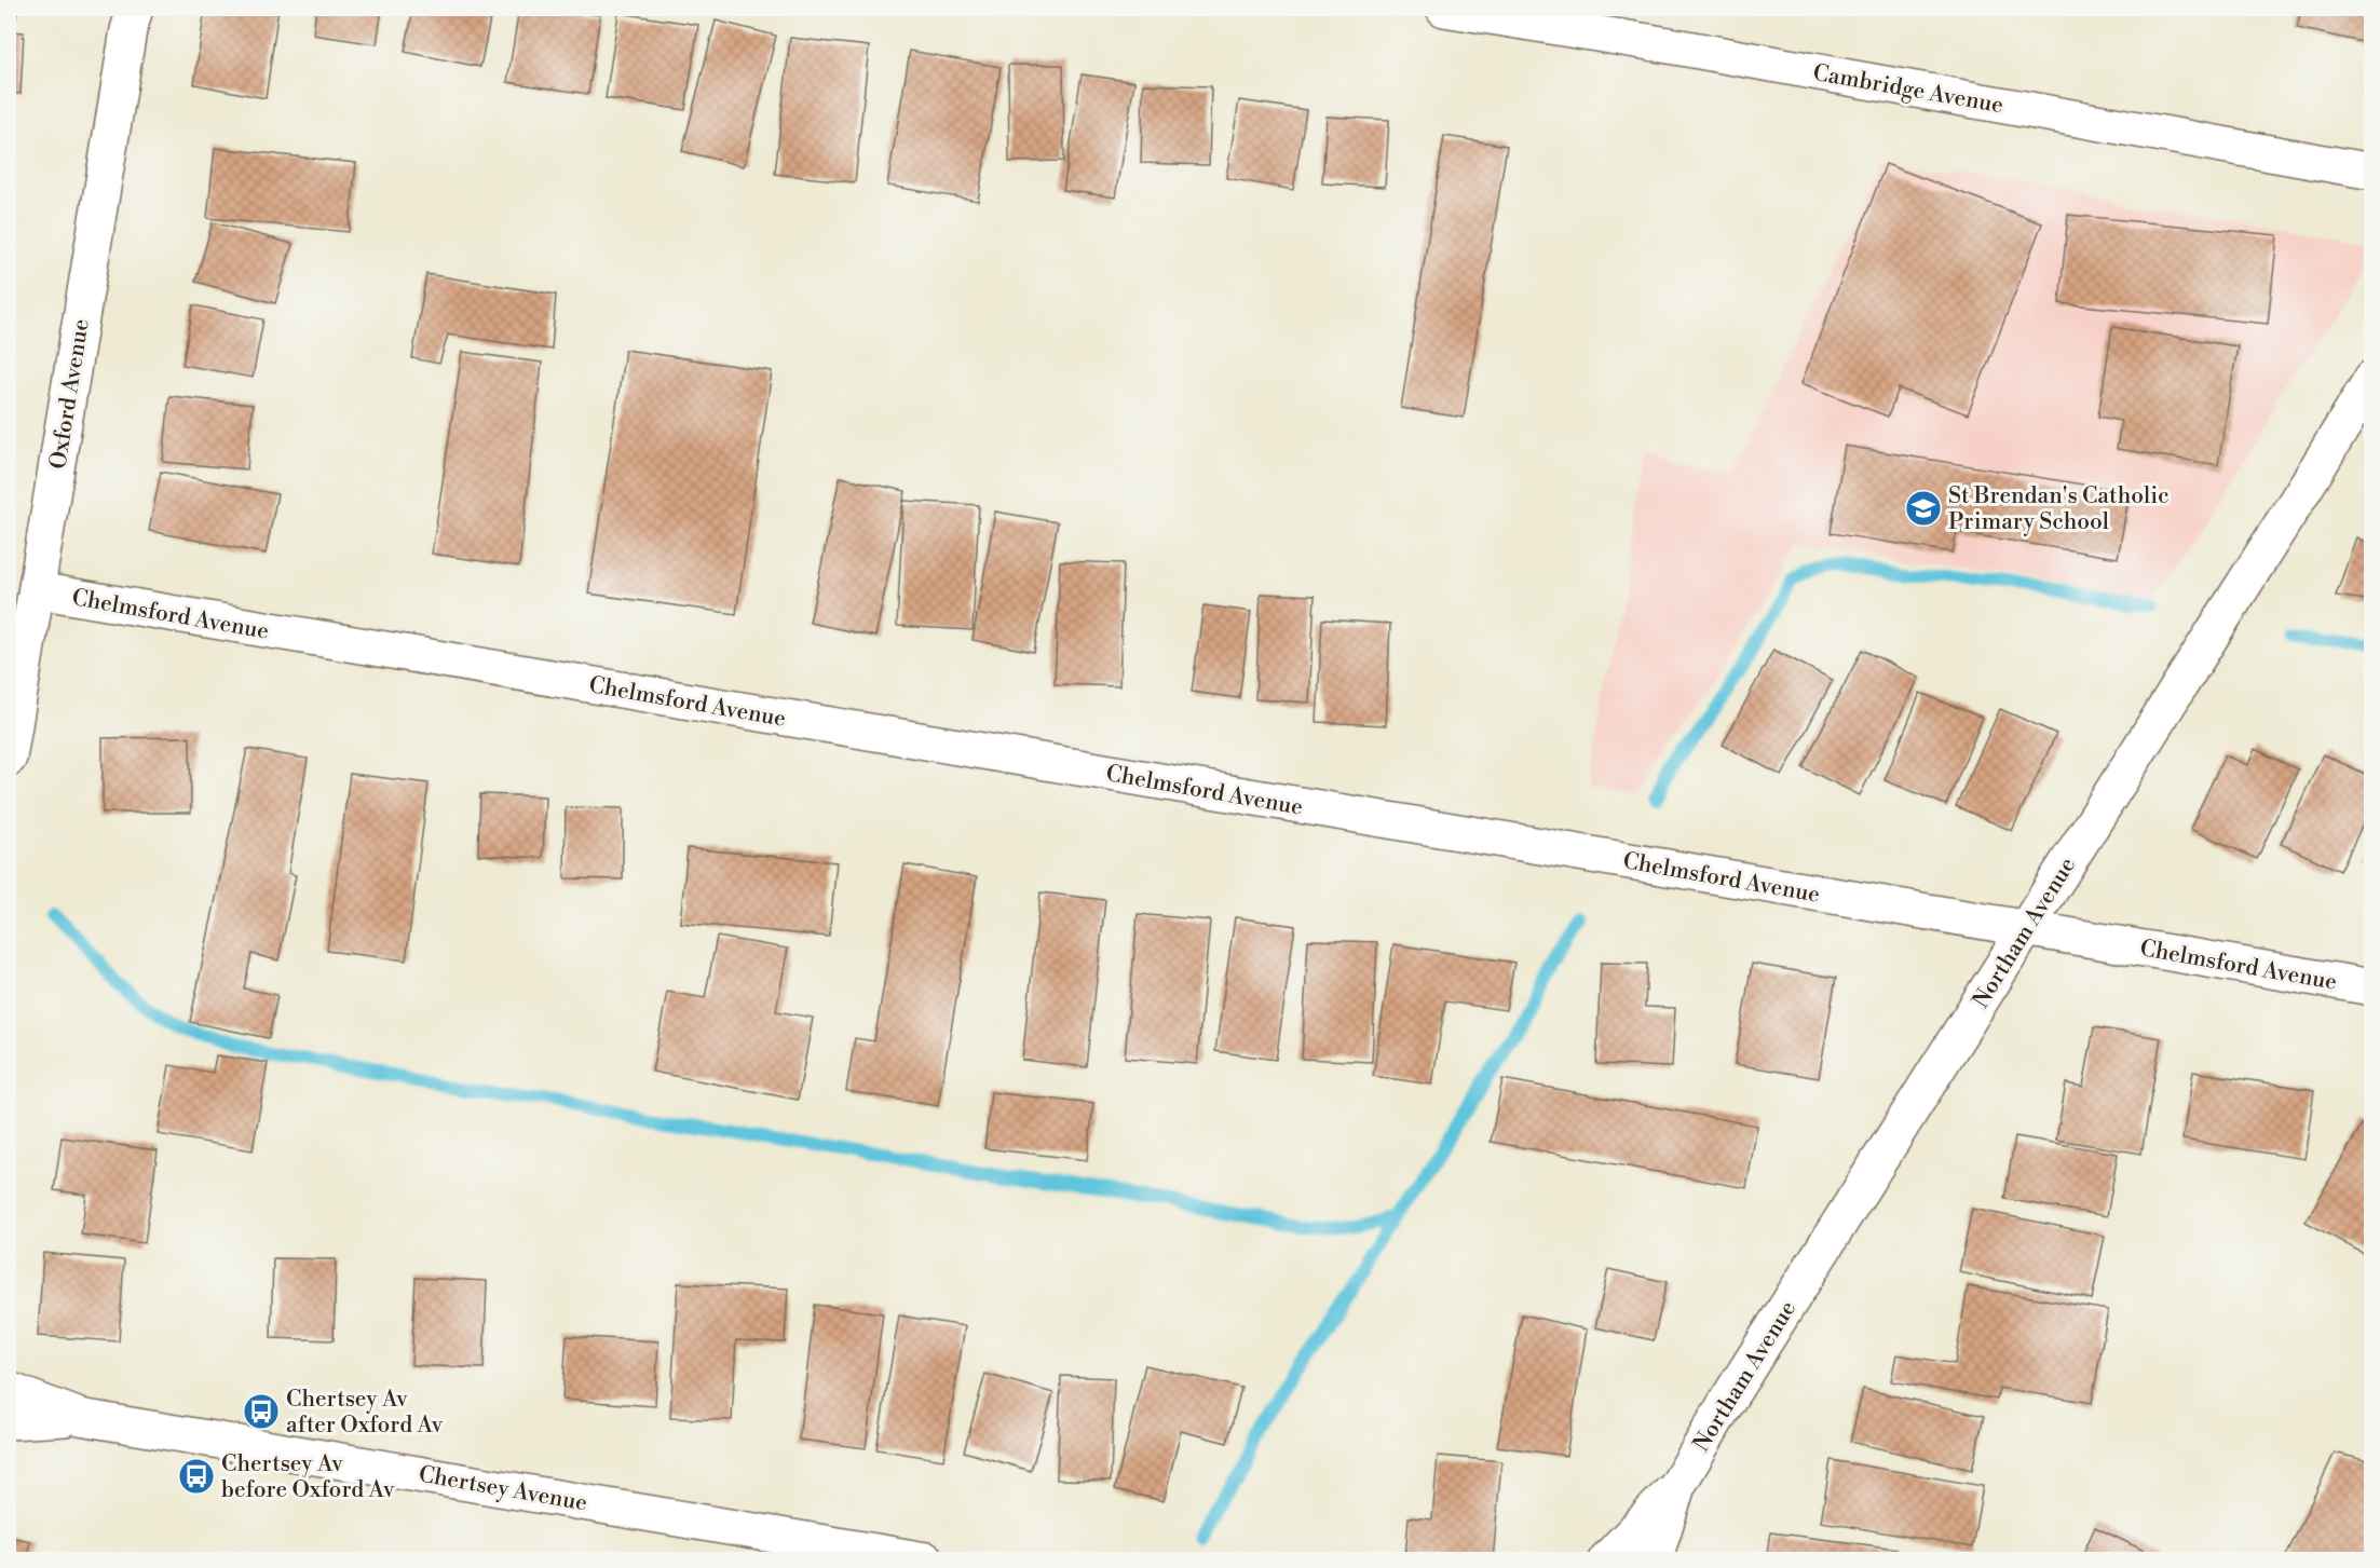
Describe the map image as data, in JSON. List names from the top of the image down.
{
  "streets": {
    "street": [
      "Cambridge Avenue",
      "Oxford Avenue",
      "Chelmsford Avenue",
      "Northam Avenue",
      "Chertsey Avenue"
    ]
  },
  "crossings": [
    ["Oxford Avenue", "Chelmsford Avenue"],
    ["Chelmsford Avenue", "Northam Avenue"]
  ],
  "places": {
    "school or university": ["St Brendan's Catholic Primary School"],
    "bus stop": ["Chertsey Av after Oxford Av", "Chertsey Av before Oxford Av"]
  }
}
